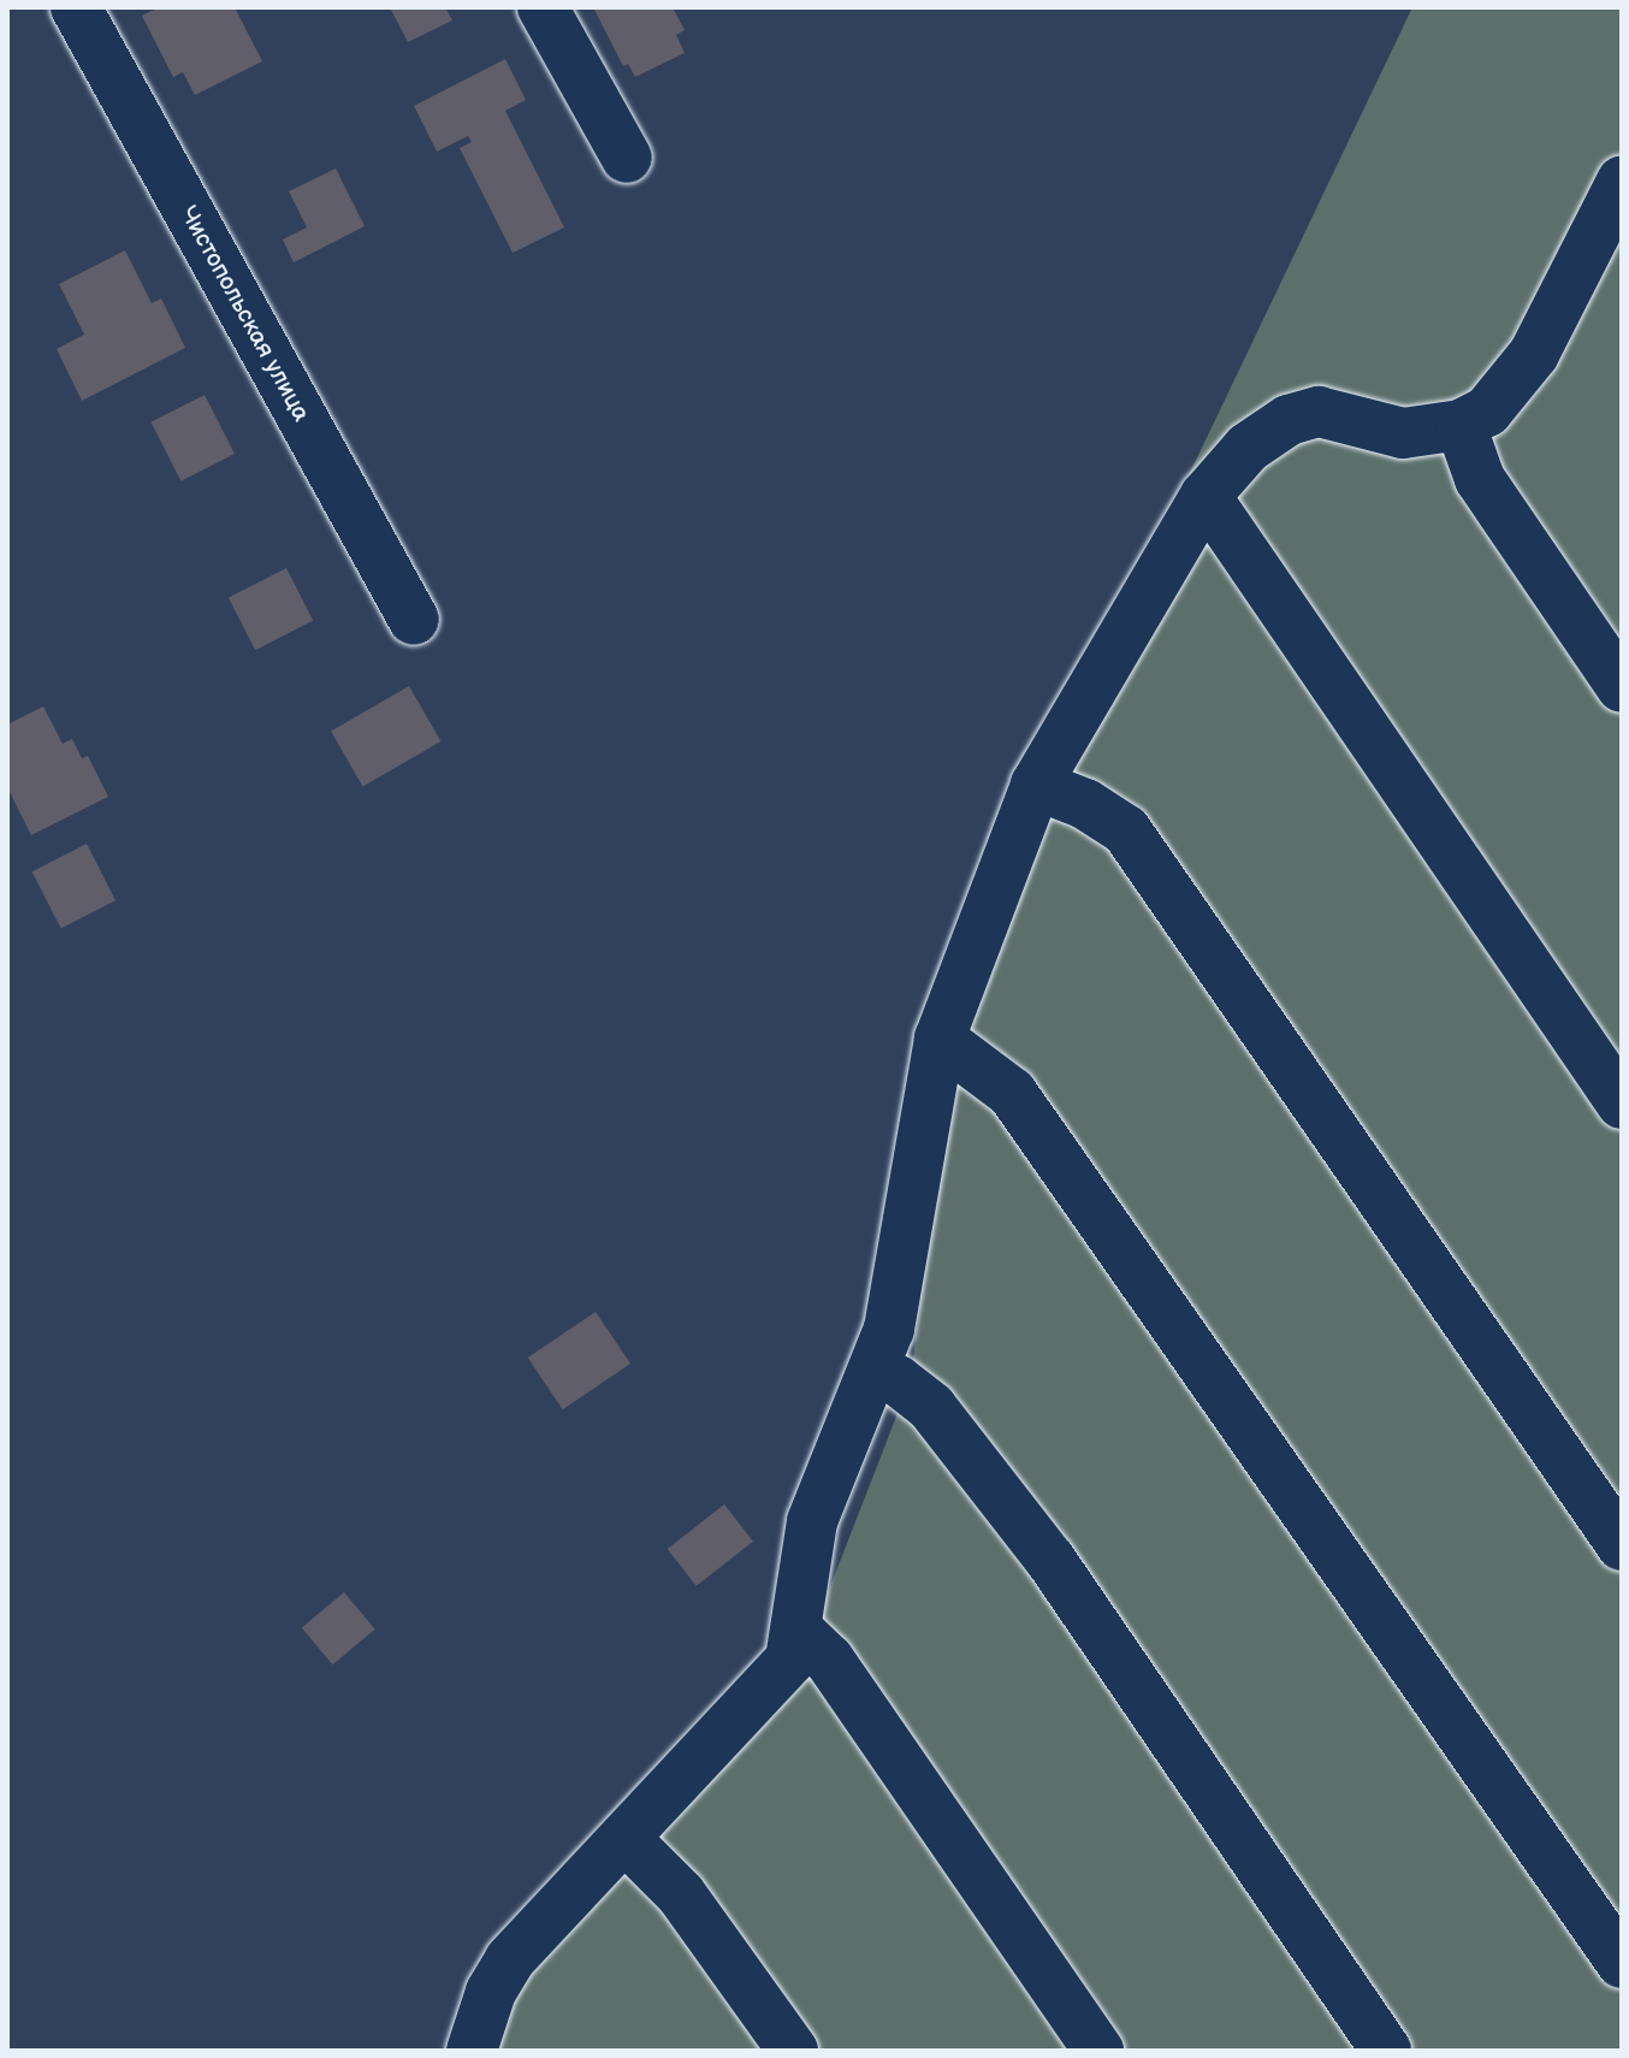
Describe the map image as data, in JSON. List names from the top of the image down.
{
  "streets": {
    "street": ["Чистопольская улица"]
  }
}
